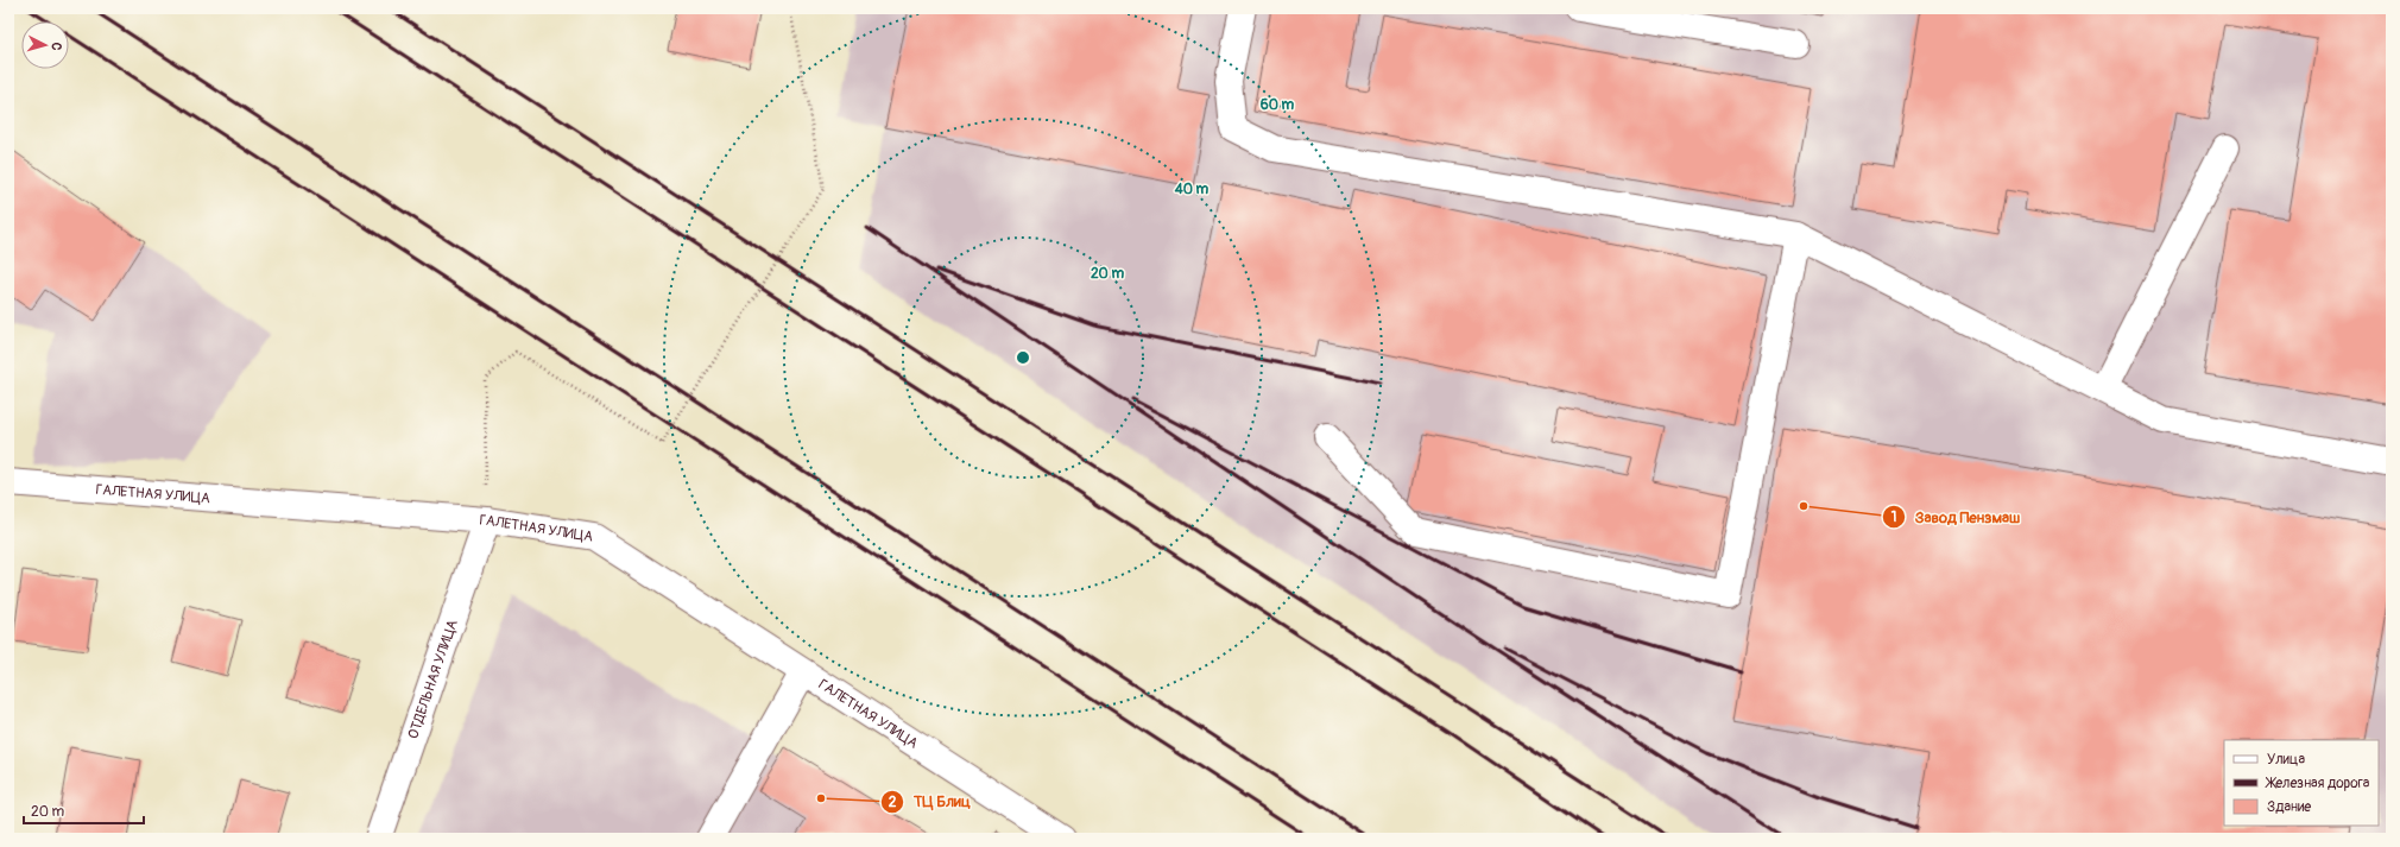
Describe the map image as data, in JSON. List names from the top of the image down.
{
  "streets": {
    "street": ["ГАЛЕТНАЯ УЛИЦА", "ОТДЕЛЬНАЯ УЛИЦА"]
  },
  "crossings": [
    ["ГАЛЕТНАЯ УЛИЦА", "ОТДЕЛЬНАЯ УЛИЦА"]
  ],
  "places": ["Завод Пензмаш", "ТЦ Блиц"],
  "legend": ["Улица", "Железная дорога", "Здание"],
  "scale_bar": "20 m",
  "north": "right",
  "rings": ["60 m", "40 m", "20 m"]
}
